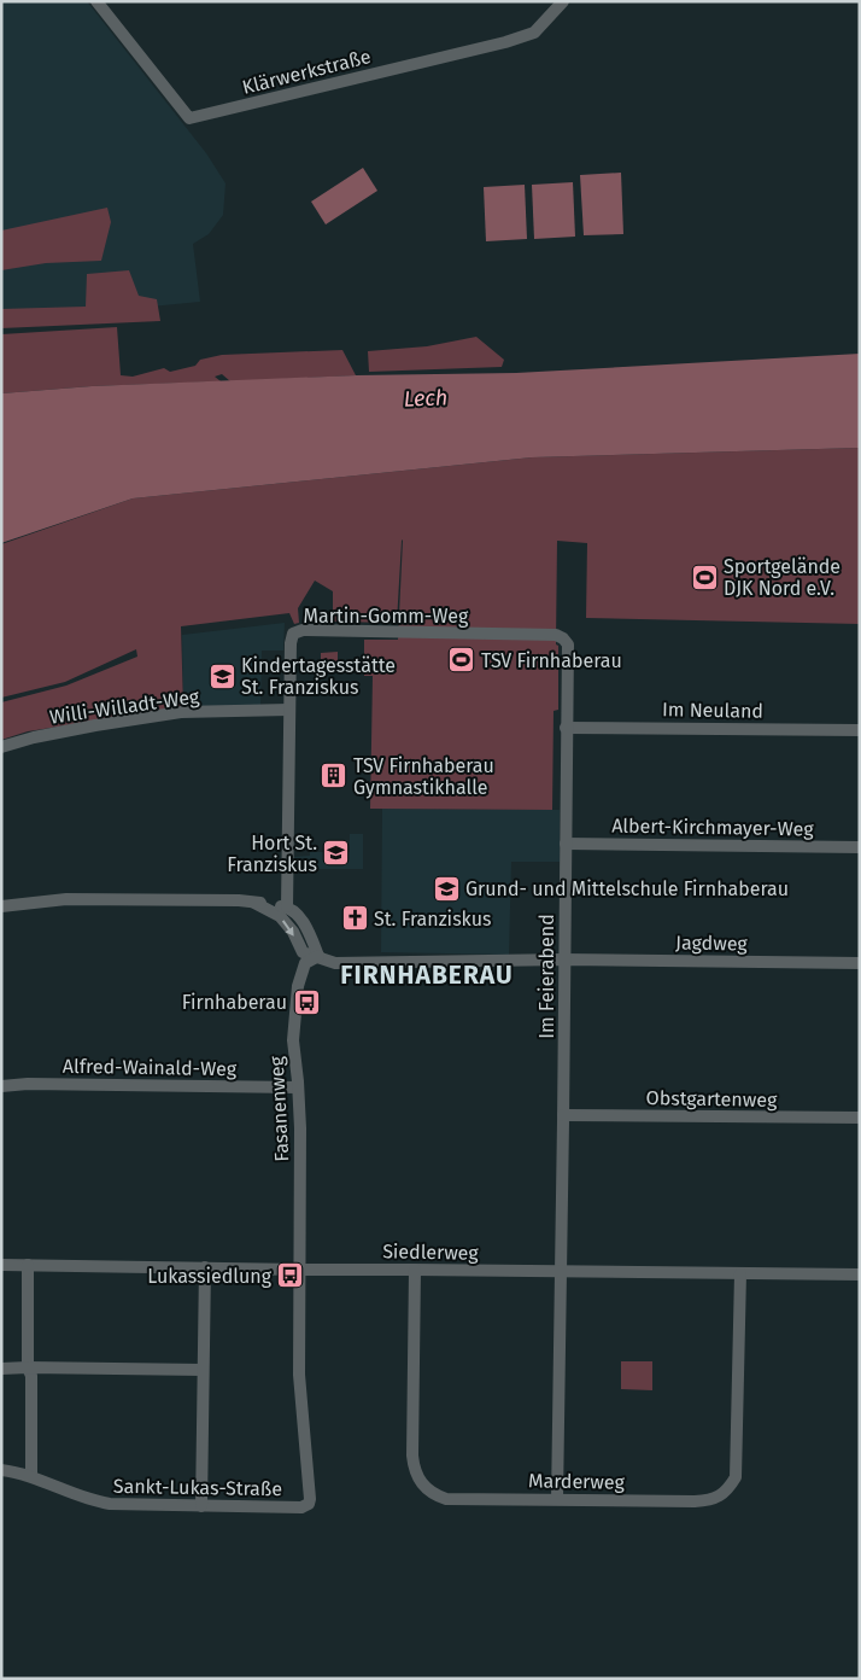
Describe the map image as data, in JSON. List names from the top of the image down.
{
  "streets": {
    "street": [
      "Klärwerkstraße",
      "Martin-Gomm-Weg",
      "Willi-Willadt-Weg",
      "Im Neuland",
      "Albert-Kirchmayer-Weg",
      "Jagdweg",
      "Im Feierabend",
      "Alfred-Wainald-Weg",
      "Obstgartenweg",
      "Fasanenweg",
      "Siedlerweg",
      "Marderweg",
      "Sankt-Lukas-Straße"
    ]
  },
  "crossings": [
    ["Martin-Gomm-Weg", "Willi-Willadt-Weg"],
    ["Martin-Gomm-Weg", "Im Feierabend"],
    ["Im Neuland", "Im Feierabend"],
    ["Albert-Kirchmayer-Weg", "Im Feierabend"],
    ["Jagdweg", "Im Feierabend"],
    ["Jagdweg", "Fasanenweg"],
    ["Im Feierabend", "Obstgartenweg"],
    ["Im Feierabend", "Siedlerweg"],
    ["Im Feierabend", "Marderweg"],
    ["Alfred-Wainald-Weg", "Fasanenweg"],
    ["Fasanenweg", "Siedlerweg"],
    ["Fasanenweg", "Sankt-Lukas-Straße"],
    ["Siedlerweg", "Marderweg"],
    ["Siedlerweg", "Sankt-Lukas-Straße"]
  ],
  "districts": ["FIRNHABERAU"],
  "water": ["Lech"],
  "places": {
    "sports": ["Sportgelände DJK Nord e.V.", "TSV Firnhaberau"],
    "school or university": ["Kindertagesstätte St. Franziskus", "Hort St. Franziskus", "Grund- und Mittelschule Firnhaberau"],
    "building": ["TSV Firnhaberau Gymnastikhalle"],
    "church": ["St. Franziskus"],
    "bus stop": ["Firnhaberau", "Lukassiedlung"]
  }
}
